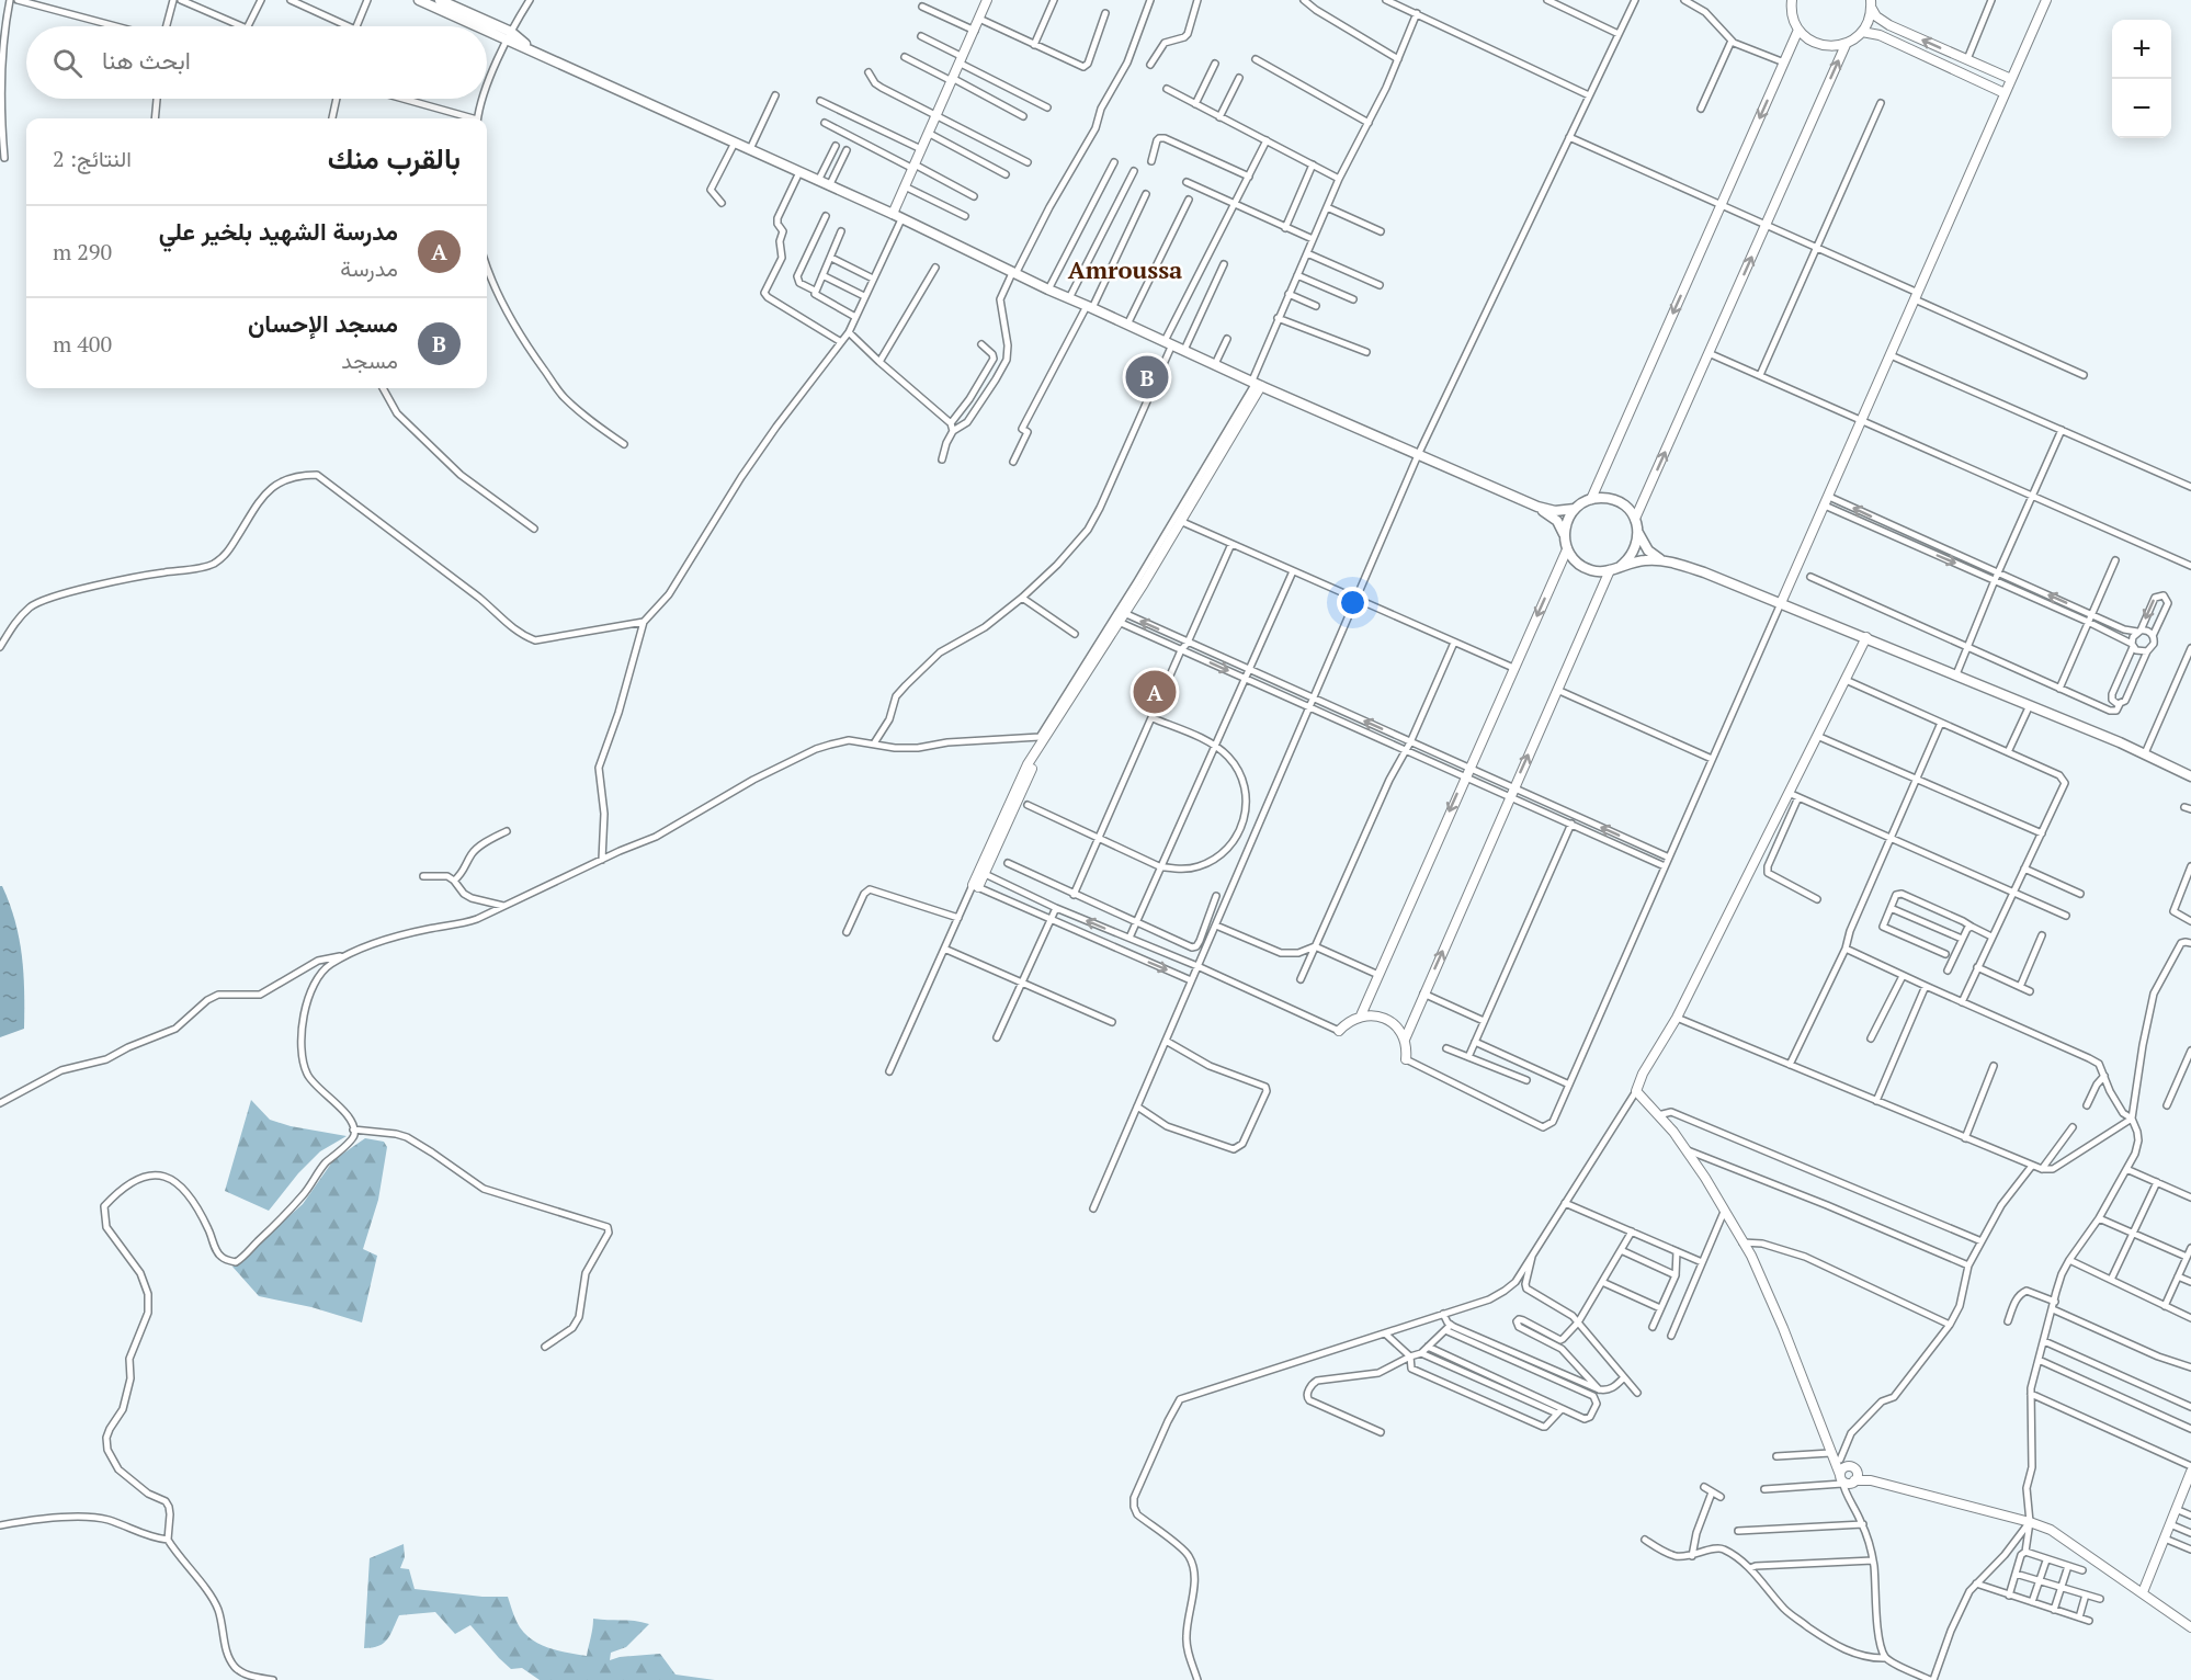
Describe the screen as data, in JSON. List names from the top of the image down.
{
  "districts": ["Amroussa"],
  "page": {
    "map_buttons": ["+", "−"],
    "search": "ابحث هنا",
    "heading": ["بالقرب منك", "النتائج: 2"],
    "list": [
      {
        "mark": "A",
        "name": "مدرسة الشهيد بلخير علي",
        "note": "مدرسة",
        "value": "290 m"
      },
      {
        "mark": "B",
        "name": "مسجد الإحسان",
        "note": "مسجد",
        "value": "400 m"
      }
    ],
    "pins": ["B", "A"]
  }
}
